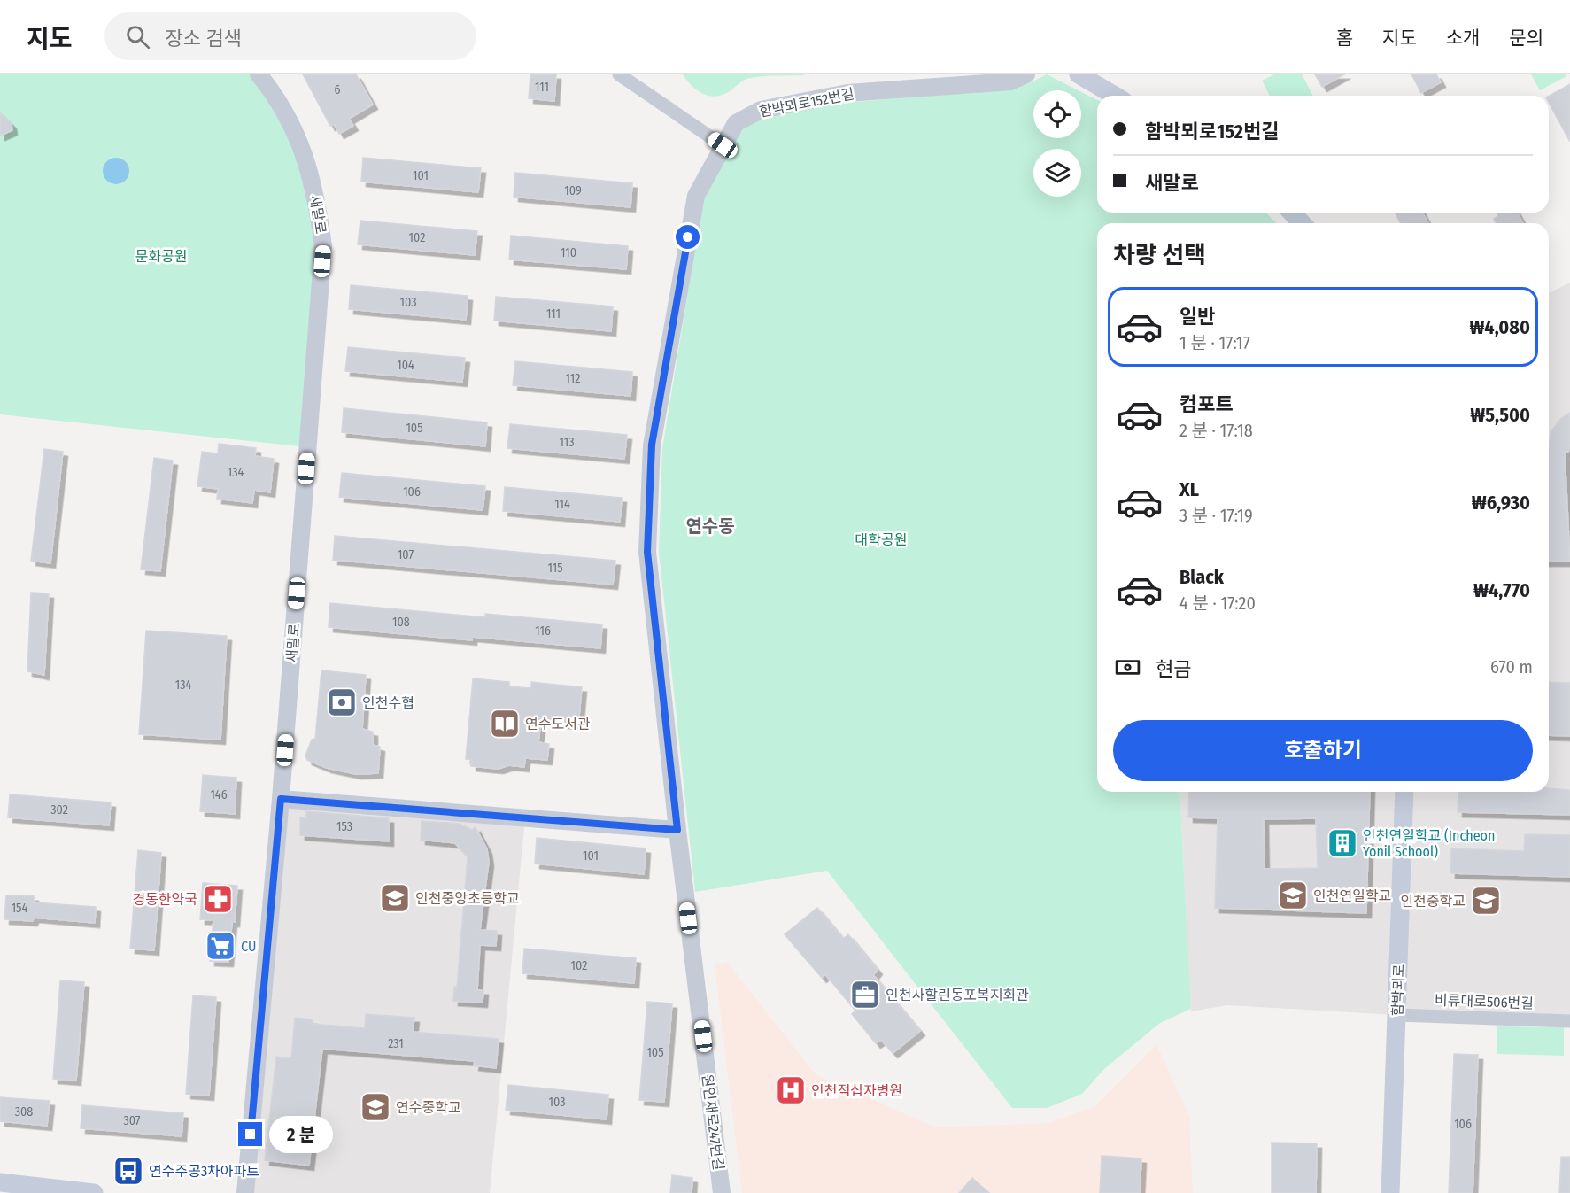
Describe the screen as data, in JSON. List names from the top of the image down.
{
  "streets": {
    "main road": ["함박뫼로"],
    "street": [
      "함박뫼로152번길",
      "새말로",
      "비류대로506번길",
      "원인재로247번길"
    ]
  },
  "crossings": [
    ["함박뫼로152번길", "원인재로247번길"],
    ["함박뫼로", "비류대로506번길"]
  ],
  "districts": ["연수동"],
  "parks": ["문화공원", "대학공원"],
  "places": {
    "bank": ["인천수협"],
    "library": ["연수도서관"],
    "building": ["인천연일학교 (Incheon Yonil School)"],
    "school or university": [
      "인천연일학교",
      "인천중앙초등학교",
      "인천중학교",
      "연수중학교"
    ],
    "pharmacy": ["경동한약국"],
    "supermarket": ["CU"],
    "office": ["인천사할린동포복지회관"],
    "hospital": ["인천적십자병원"],
    "bus stop": ["연수주공3차아파트"]
  },
  "house_numbers": [
    "111",
    "6",
    "101",
    "109",
    "102",
    "110",
    "103",
    "111",
    "104",
    "112",
    "105",
    "113",
    "134",
    "106",
    "114",
    "107",
    "115",
    "108",
    "116",
    "134",
    "146",
    "302",
    "153",
    "101",
    "154",
    "102",
    "231",
    "105",
    "103",
    "308",
    "307",
    "106"
  ],
  "page": {
    "header": "지도",
    "search": "장소 검색",
    "nav": [
      "홈",
      "지도",
      "소개",
      "문의"
    ],
    "banner": ["함박뫼로152번길", "새말로"],
    "heading": "차량 선택",
    "list": [
      {
        "name": "일반",
        "note": "1 분 · 17:17",
        "value": "₩4,080"
      },
      {
        "name": "컴포트",
        "note": "2 분 · 17:18",
        "value": "₩5,500"
      },
      {
        "name": "XL",
        "note": "3 분 · 17:19",
        "value": "₩6,930"
      },
      {
        "name": "Black",
        "note": "4 분 · 17:20",
        "value": "₩4,770"
      }
    ],
    "pay": ["현금", "670 m"],
    "buttons": "호출하기",
    "bubble": "2 분"
  }
}
